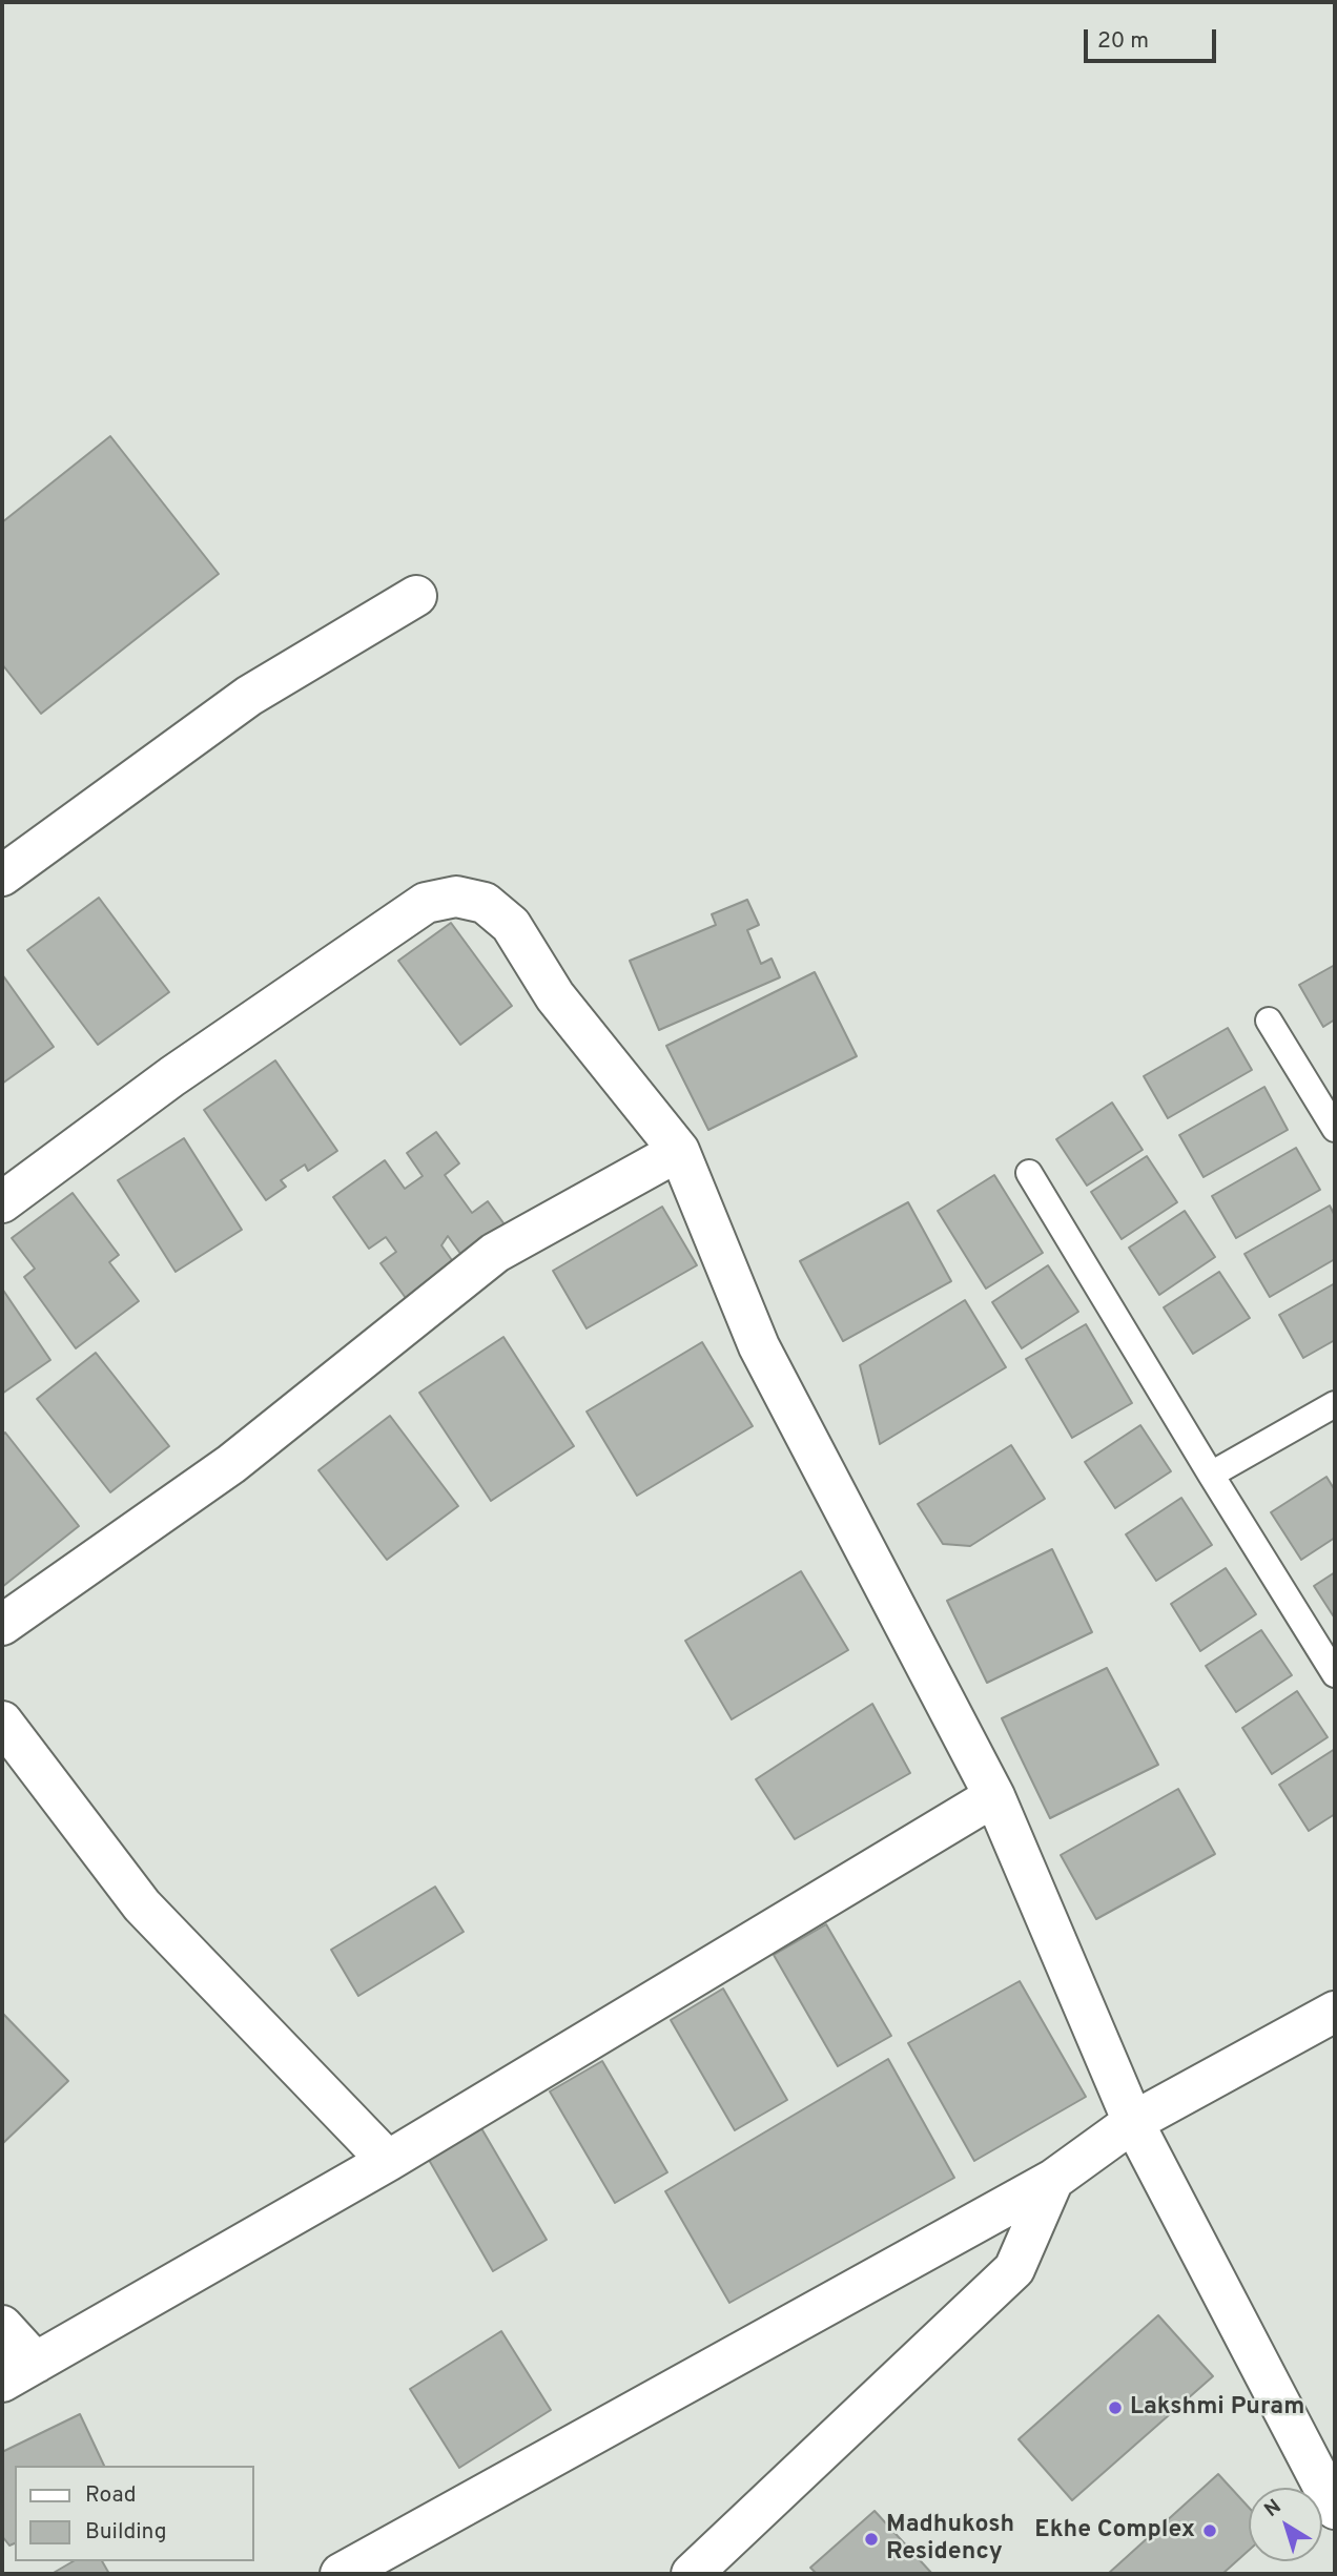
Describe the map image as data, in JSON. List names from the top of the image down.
{
  "places": ["Lakshmi Puram", "Ekhe Complex", "Madhukosh Residency"],
  "legend": ["Road", "Building"],
  "scale_bar": "20 m",
  "north": "top left"
}
